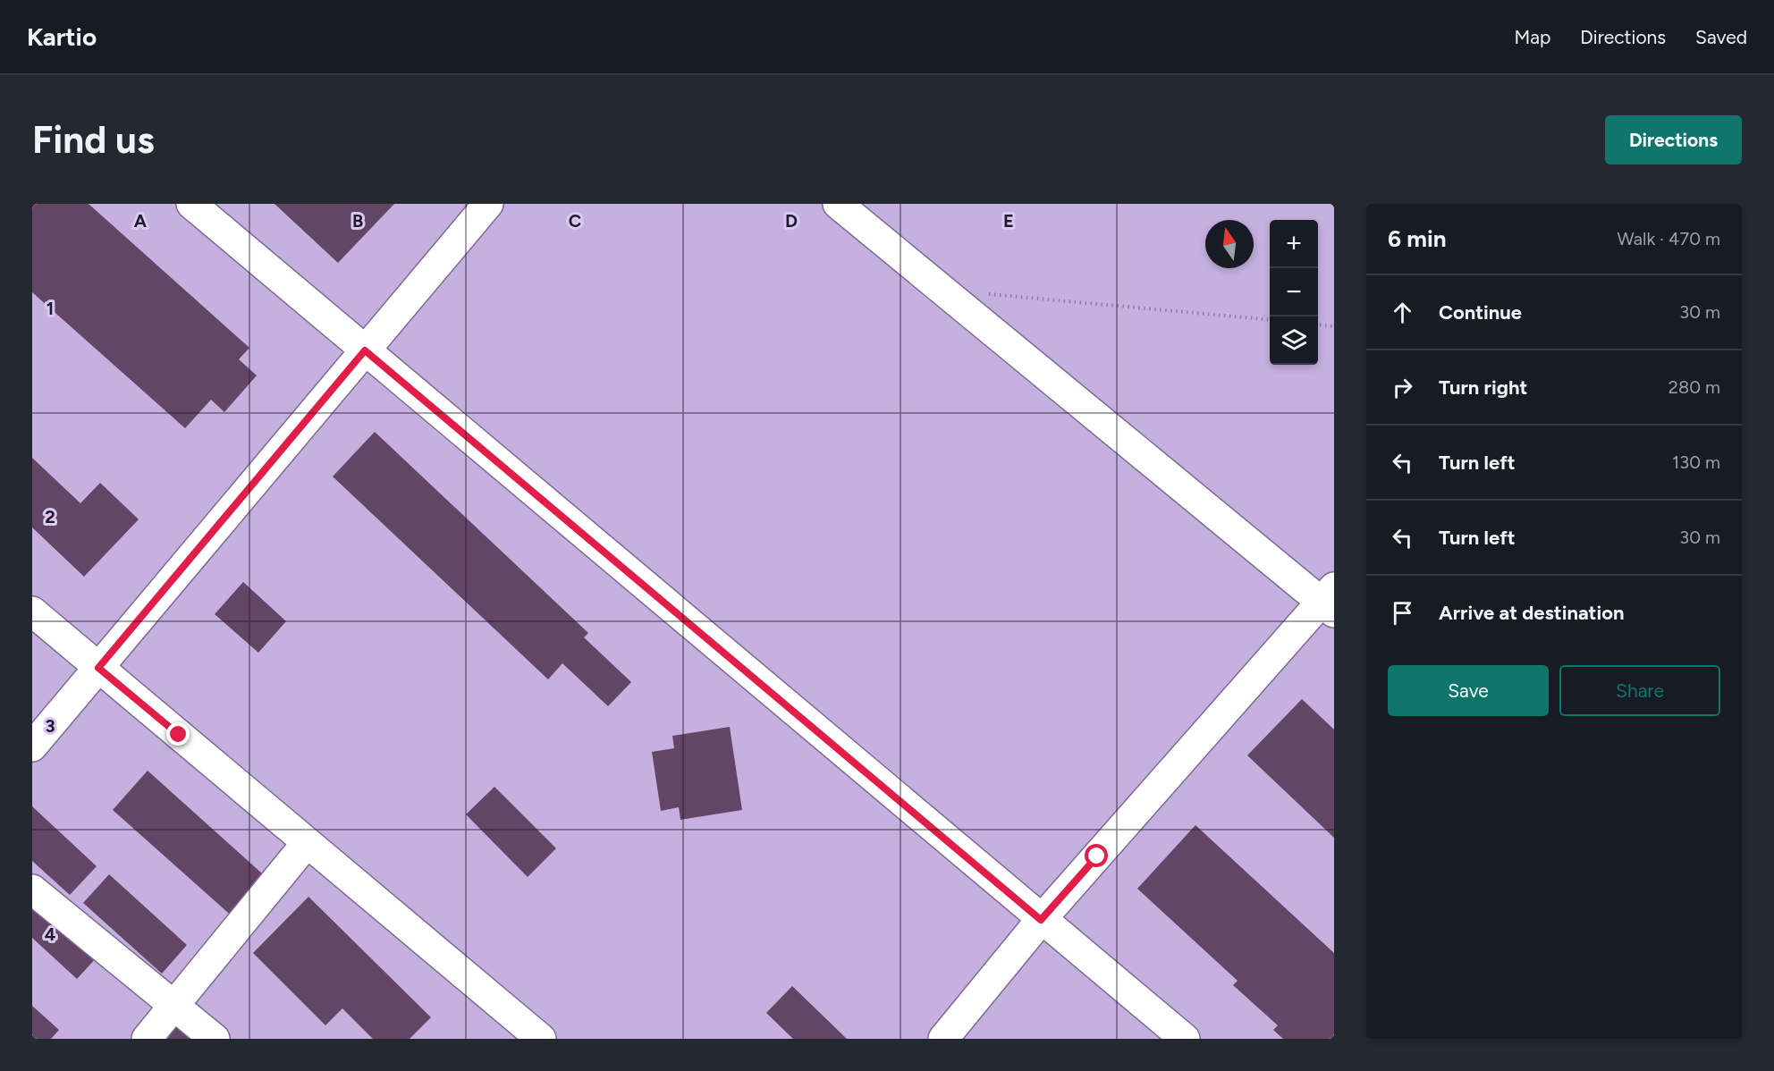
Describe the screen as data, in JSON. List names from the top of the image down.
{
  "north": "top",
  "page": {
    "header": "Kartio",
    "nav": ["Map", "Directions", "Saved"],
    "buttons": [
      "Directions",
      ["Save", "Share"]
    ],
    "title": "Find us",
    "heading": ["6 min", "Walk · 470 m"],
    "map_buttons": ["+", "−"],
    "list": [
      ["Continue", "30 m"],
      ["Turn right", "280 m"],
      ["Turn left", "130 m"],
      ["Turn left", "30 m"],
      "Arrive at destination"
    ]
  },
  "grid": {
    "columns": [
      "A",
      "B",
      "C",
      "D",
      "E"
    ],
    "rows": [
      "1",
      "2",
      "3",
      "4"
    ]
  }
}
